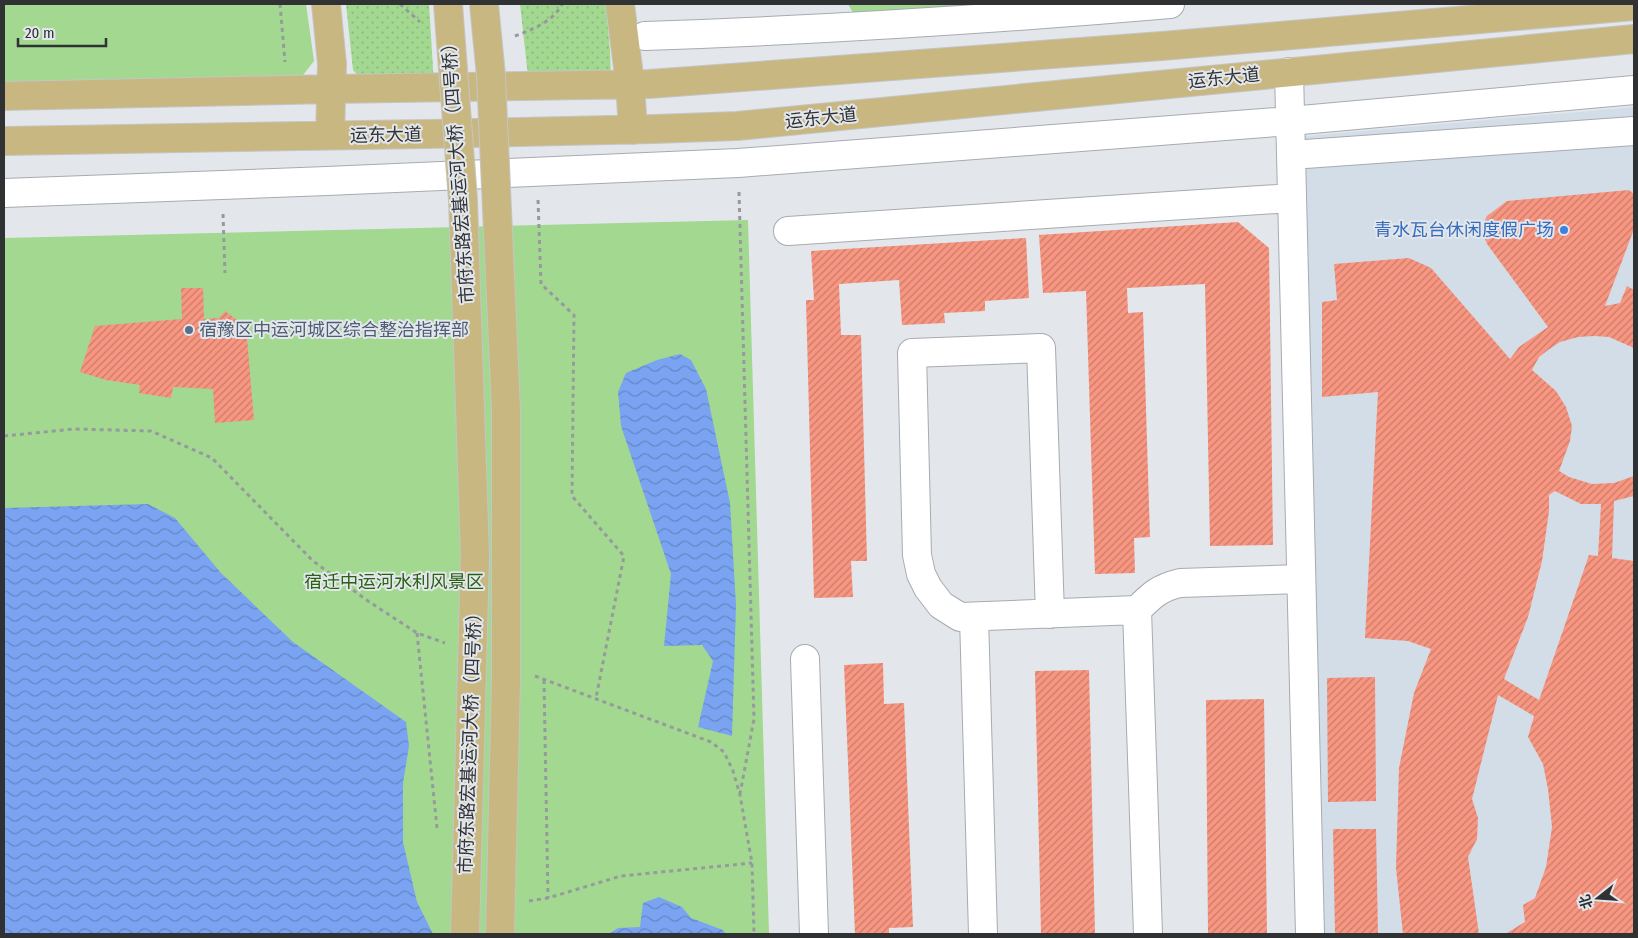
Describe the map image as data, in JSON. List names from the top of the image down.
{
  "streets": {
    "main road": ["运东大道", "市府东路宏基运河大桥（四号桥）"]
  },
  "parks": ["宿迁中运河水利风景区"],
  "places": ["青水瓦台休闲度假广场", "宿豫区中运河城区综合整治指挥部"],
  "scale_bar": "20 m",
  "north": "left"
}
